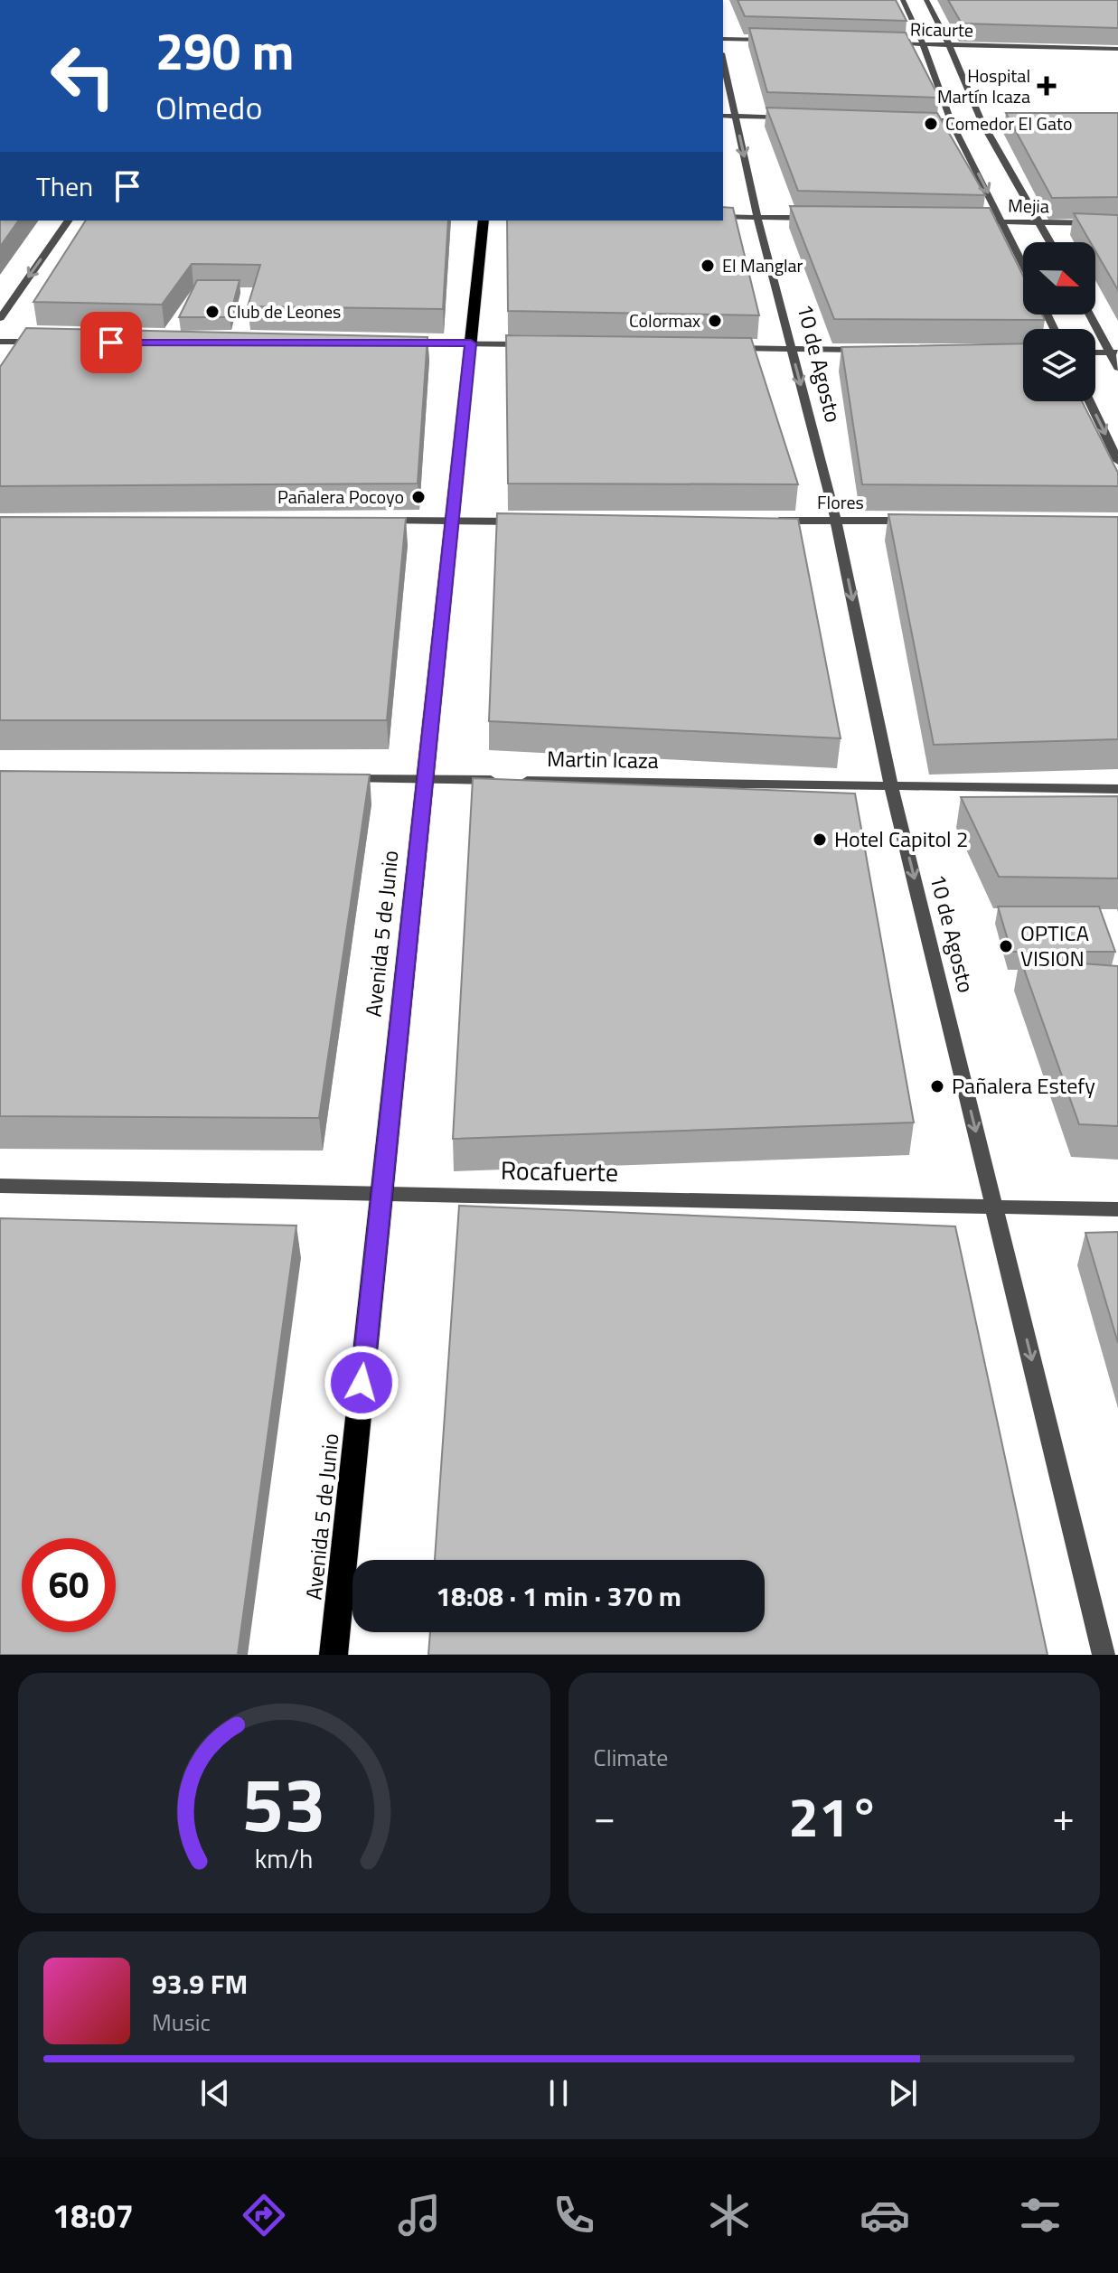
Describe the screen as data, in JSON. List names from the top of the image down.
{
  "streets": {
    "main road": ["Avenida 5 de Junio"],
    "street": [
      "Ricaurte",
      "Mejia",
      "10 de Agosto",
      "Flores",
      "Martin Icaza",
      "Rocafuerte"
    ]
  },
  "crossings": [
    ["10 de Agosto", "Flores"],
    ["10 de Agosto", "Martin Icaza"],
    ["10 de Agosto", "Rocafuerte"],
    ["Martin Icaza", "Avenida 5 de Junio"],
    ["Avenida 5 de Junio", "Rocafuerte"]
  ],
  "one_way": ["10 de Agosto"],
  "places": {
    "health": ["Hospital Martín Icaza"],
    "other": [
      "Comedor El Gato",
      "El Manglar",
      "Club de Leones",
      "Colormax",
      "Pañalera Pocoyo",
      "Hotel Capitol 2",
      "OPTICA VISION",
      "Pañalera Estefy"
    ]
  },
  "north": "right",
  "page": {
    "turn": ["290 m", "Olmedo"],
    "then": "Then",
    "limit": "60",
    "trip": "18:08 · 1 min · 370 m",
    "tile": "Climate",
    "heat": ["−", "21°", "+"],
    "song": ["93.9 FM", "Music"],
    "tabs": "18:07",
    "gauge": ["53", "km/h"]
  }
}
